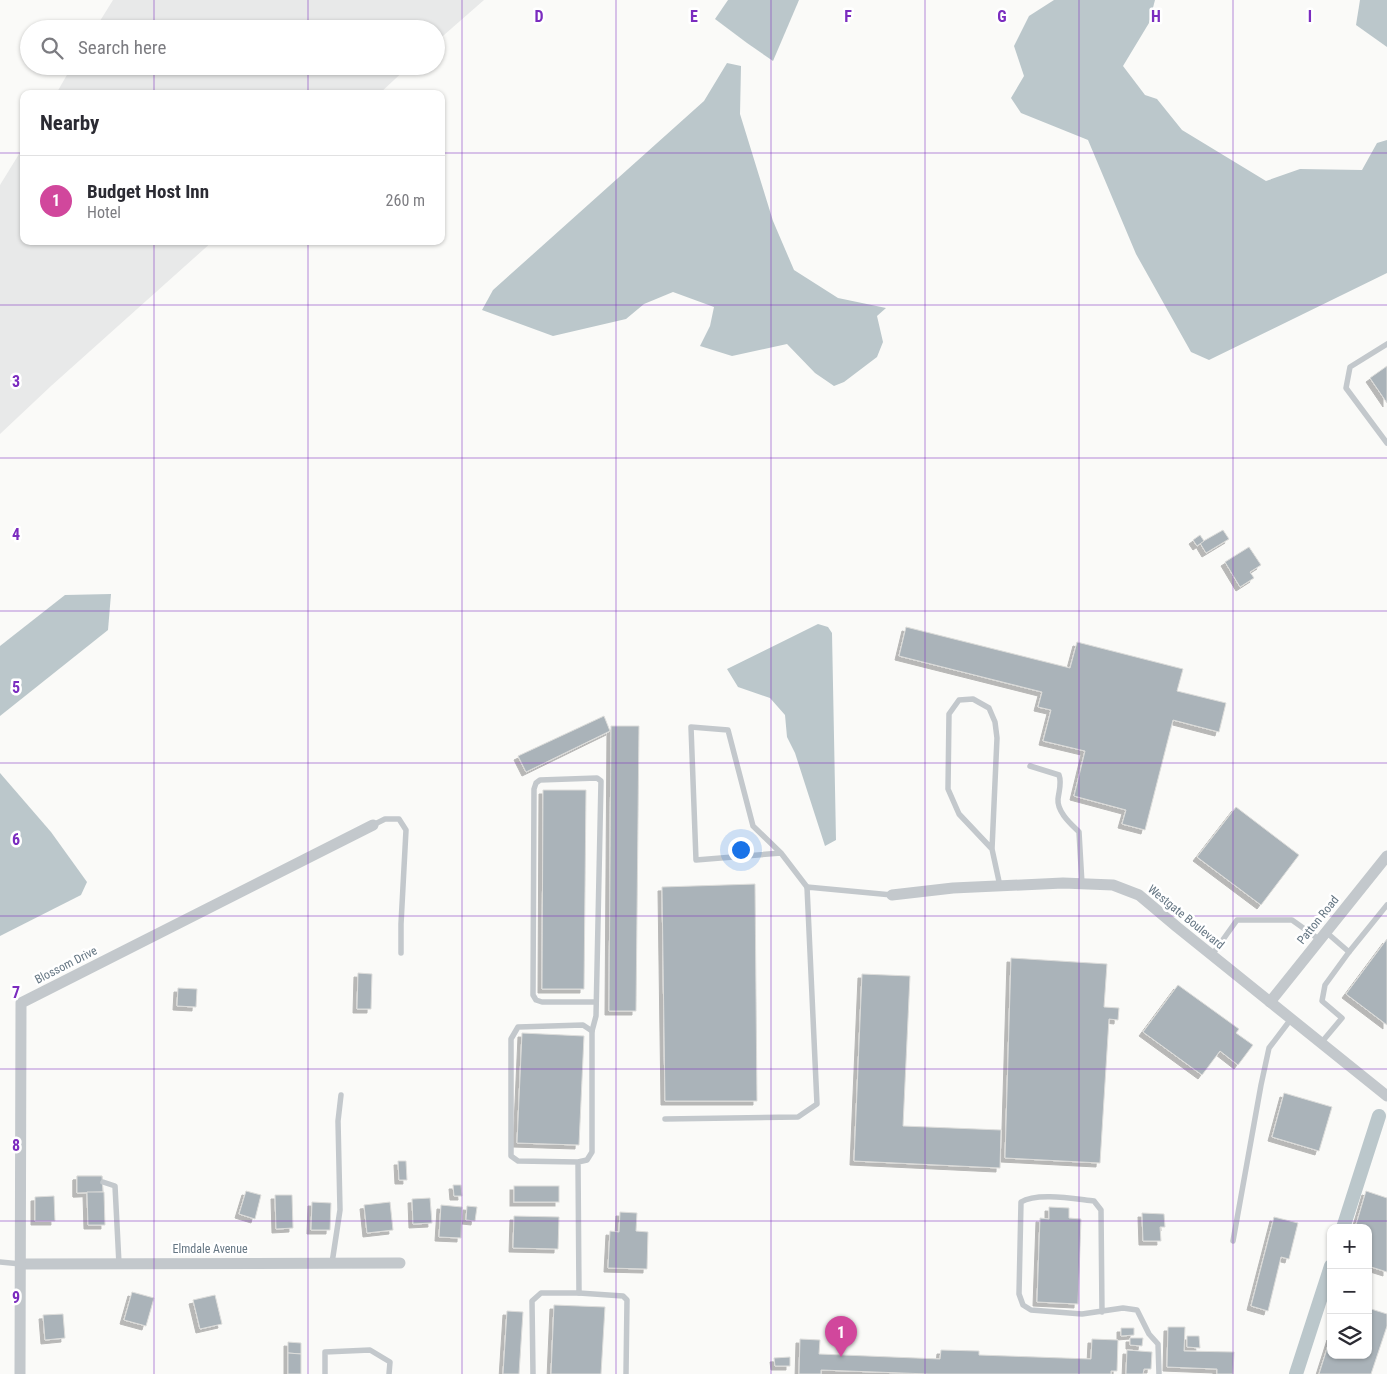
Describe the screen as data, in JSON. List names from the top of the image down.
{
  "streets": {
    "street": [
      "Westgate Boulevard",
      "Patton Road",
      "Blossom Drive",
      "Elmdale Avenue"
    ]
  },
  "crossings": [
    ["Westgate Boulevard", "Patton Road"],
    ["Blossom Drive", "Elmdale Avenue"]
  ],
  "page": {
    "search": "Search here",
    "heading": "Nearby",
    "list": [
      {
        "mark": "1",
        "name": "Budget Host Inn",
        "note": "Hotel",
        "value": "260 m"
      }
    ],
    "map_buttons": ["+", "−"],
    "pins": "1"
  },
  "grid": {
    "columns": [
      "D",
      "E",
      "F",
      "G",
      "H",
      "I"
    ],
    "rows": [
      "3",
      "4",
      "5",
      "6",
      "7",
      "8",
      "9"
    ]
  }
}
